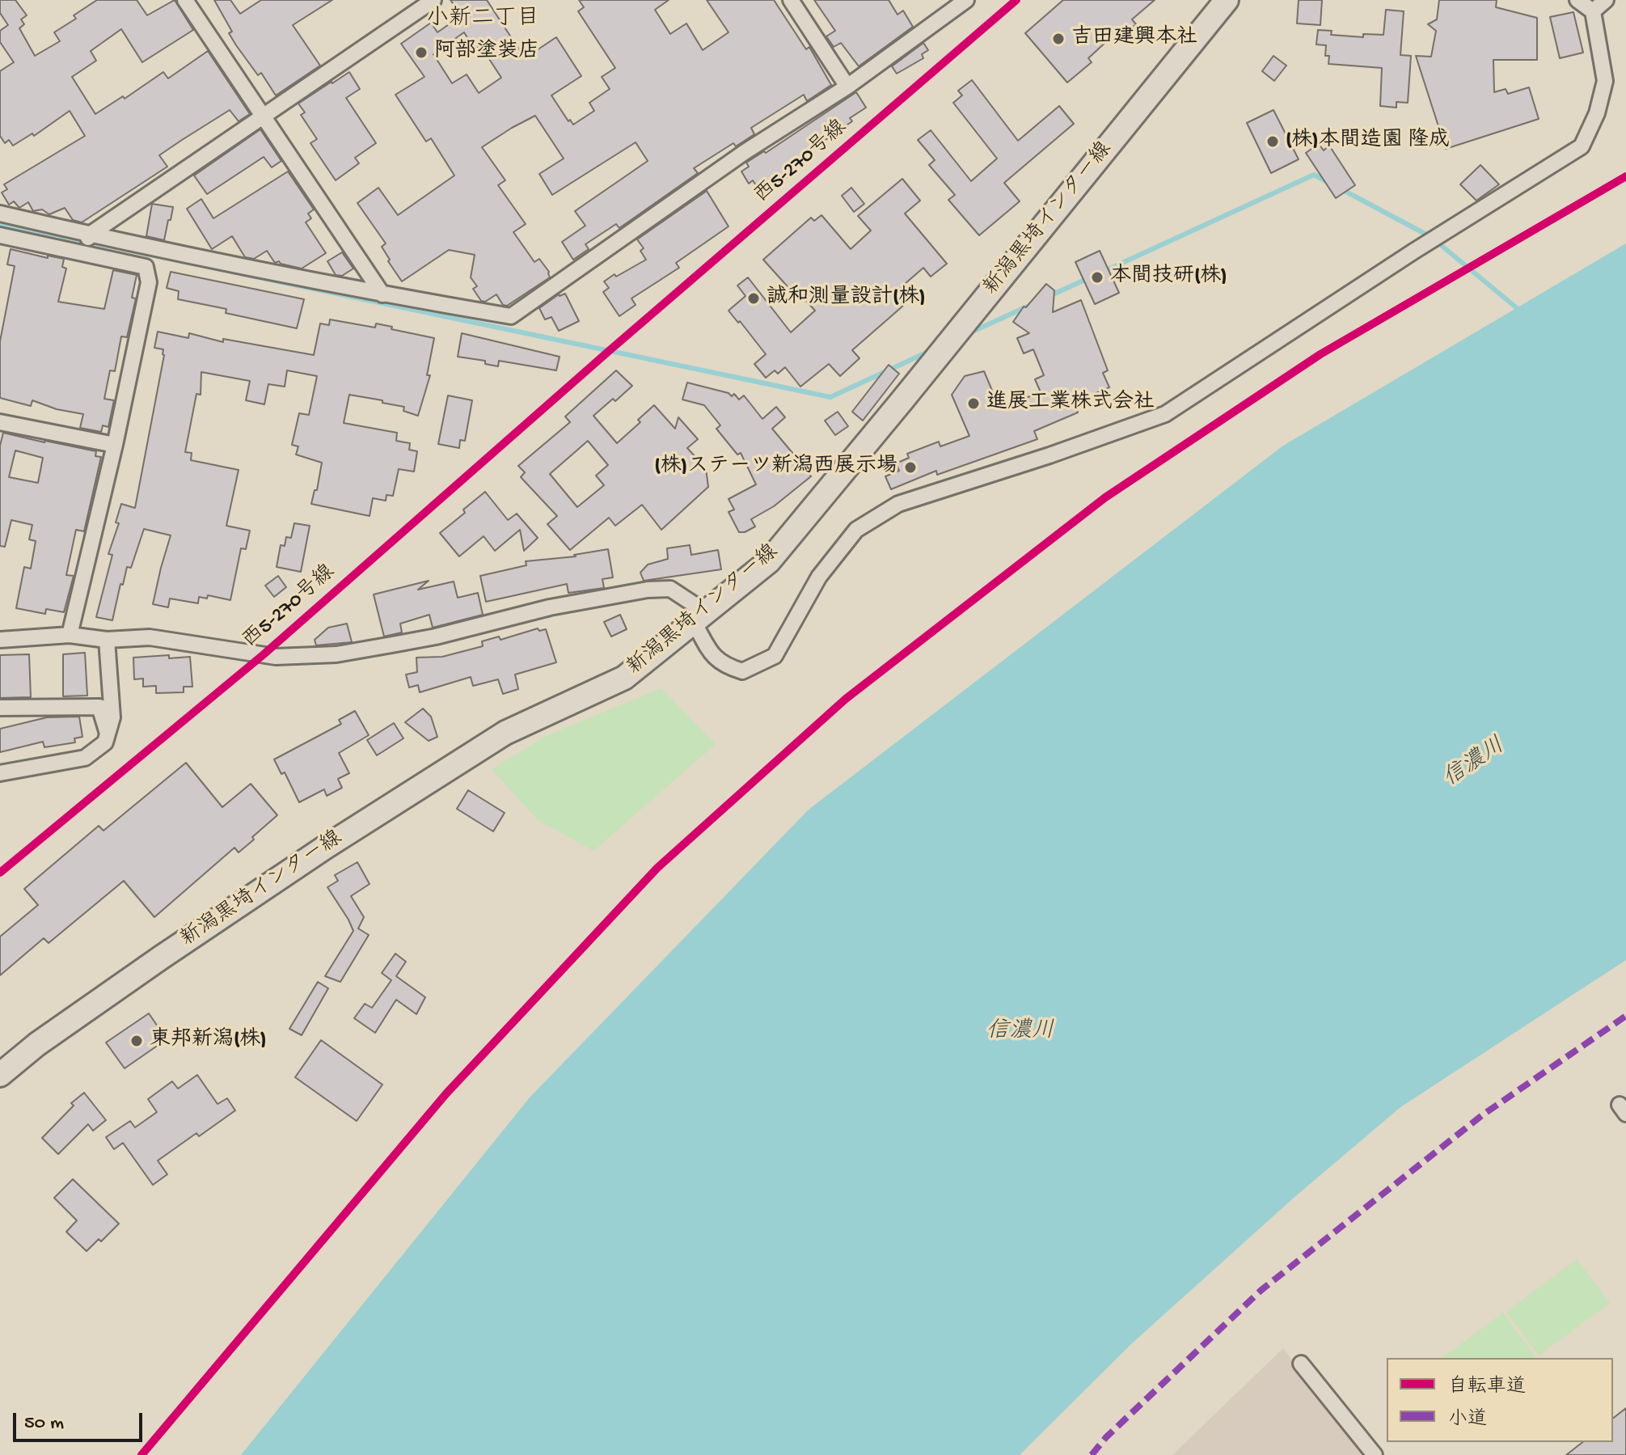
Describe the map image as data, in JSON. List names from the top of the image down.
{
  "streets": {
    "main road": ["新潟黒埼インター線"],
    "cycle path": ["西5-270号線"]
  },
  "districts": ["小新二丁目"],
  "water": ["信濃川"],
  "places": [
    "吉田建興本社",
    "阿部塗装店",
    "(株)本間造園 隆成",
    "本間技研(株)",
    "誠和測量設計(株)",
    "進展工業株式会社",
    "(株)ステーツ新潟西展示場",
    "東邦新潟(株)"
  ],
  "legend": ["自転車道", "小道"],
  "scale_bar": "50 m"
}
